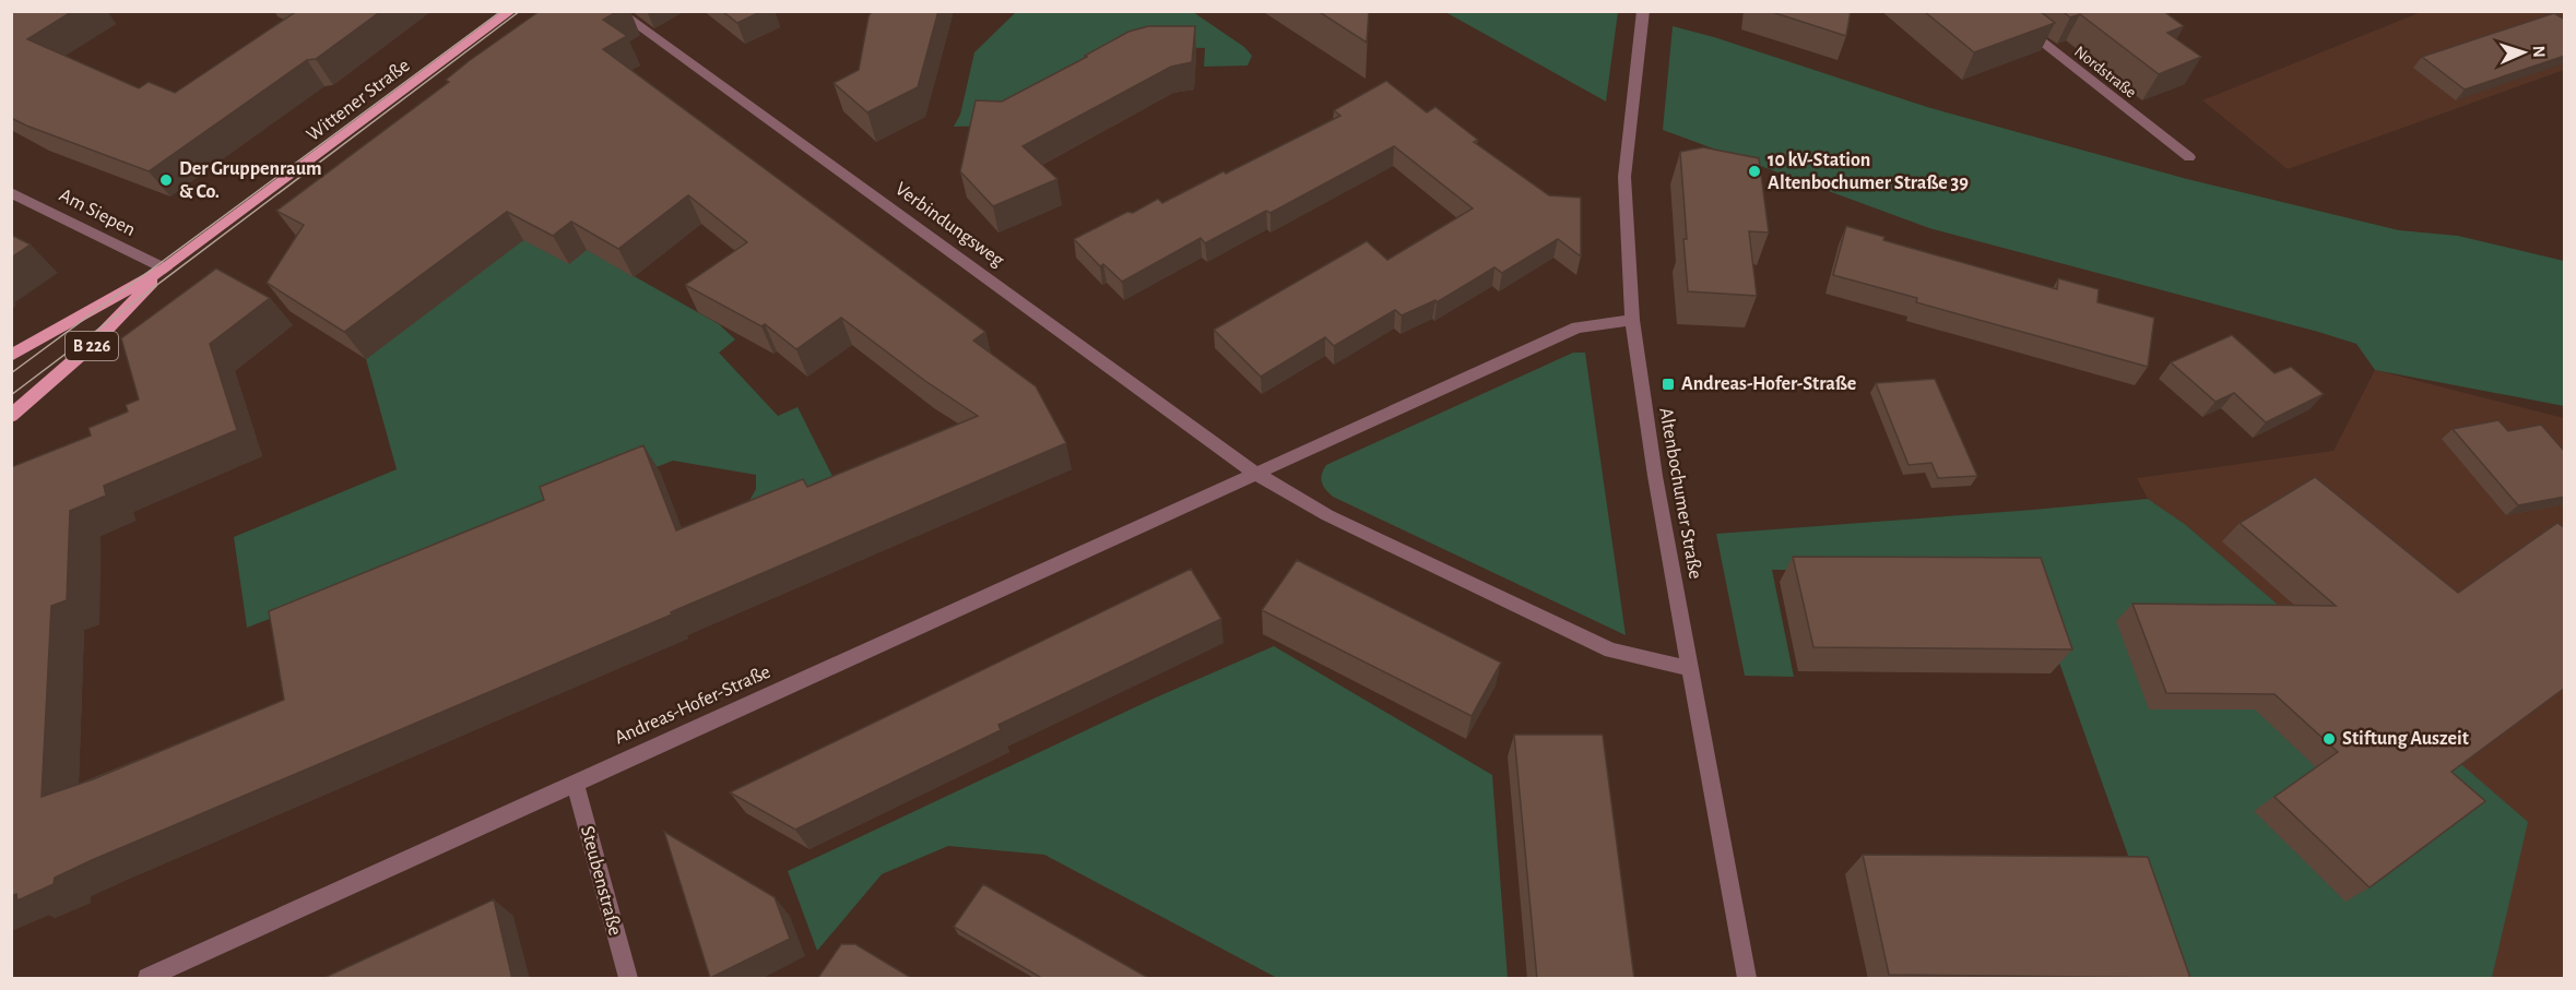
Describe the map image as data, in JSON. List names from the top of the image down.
{
  "streets": {
    "main road": ["Wittener Straße", "B 226"],
    "street": [
      "Nordstraße",
      "Am Siepen",
      "Verbindungsweg",
      "Altenbochumer Straße",
      "Andreas-Hofer-Straße",
      "Steubenstraße"
    ]
  },
  "crossings": [
    ["Wittener Straße", "Am Siepen"],
    ["Verbindungsweg", "Andreas-Hofer-Straße"],
    ["Altenbochumer Straße", "Andreas-Hofer-Straße"],
    ["Andreas-Hofer-Straße", "Steubenstraße"]
  ],
  "places": {
    "other": ["10 kV-Station Altenbochumer Straße 39", "Der Gruppenraum & Co.", "Stiftung Auszeit"],
    "transit": ["Andreas-Hofer-Straße"]
  },
  "north": "right"
}
